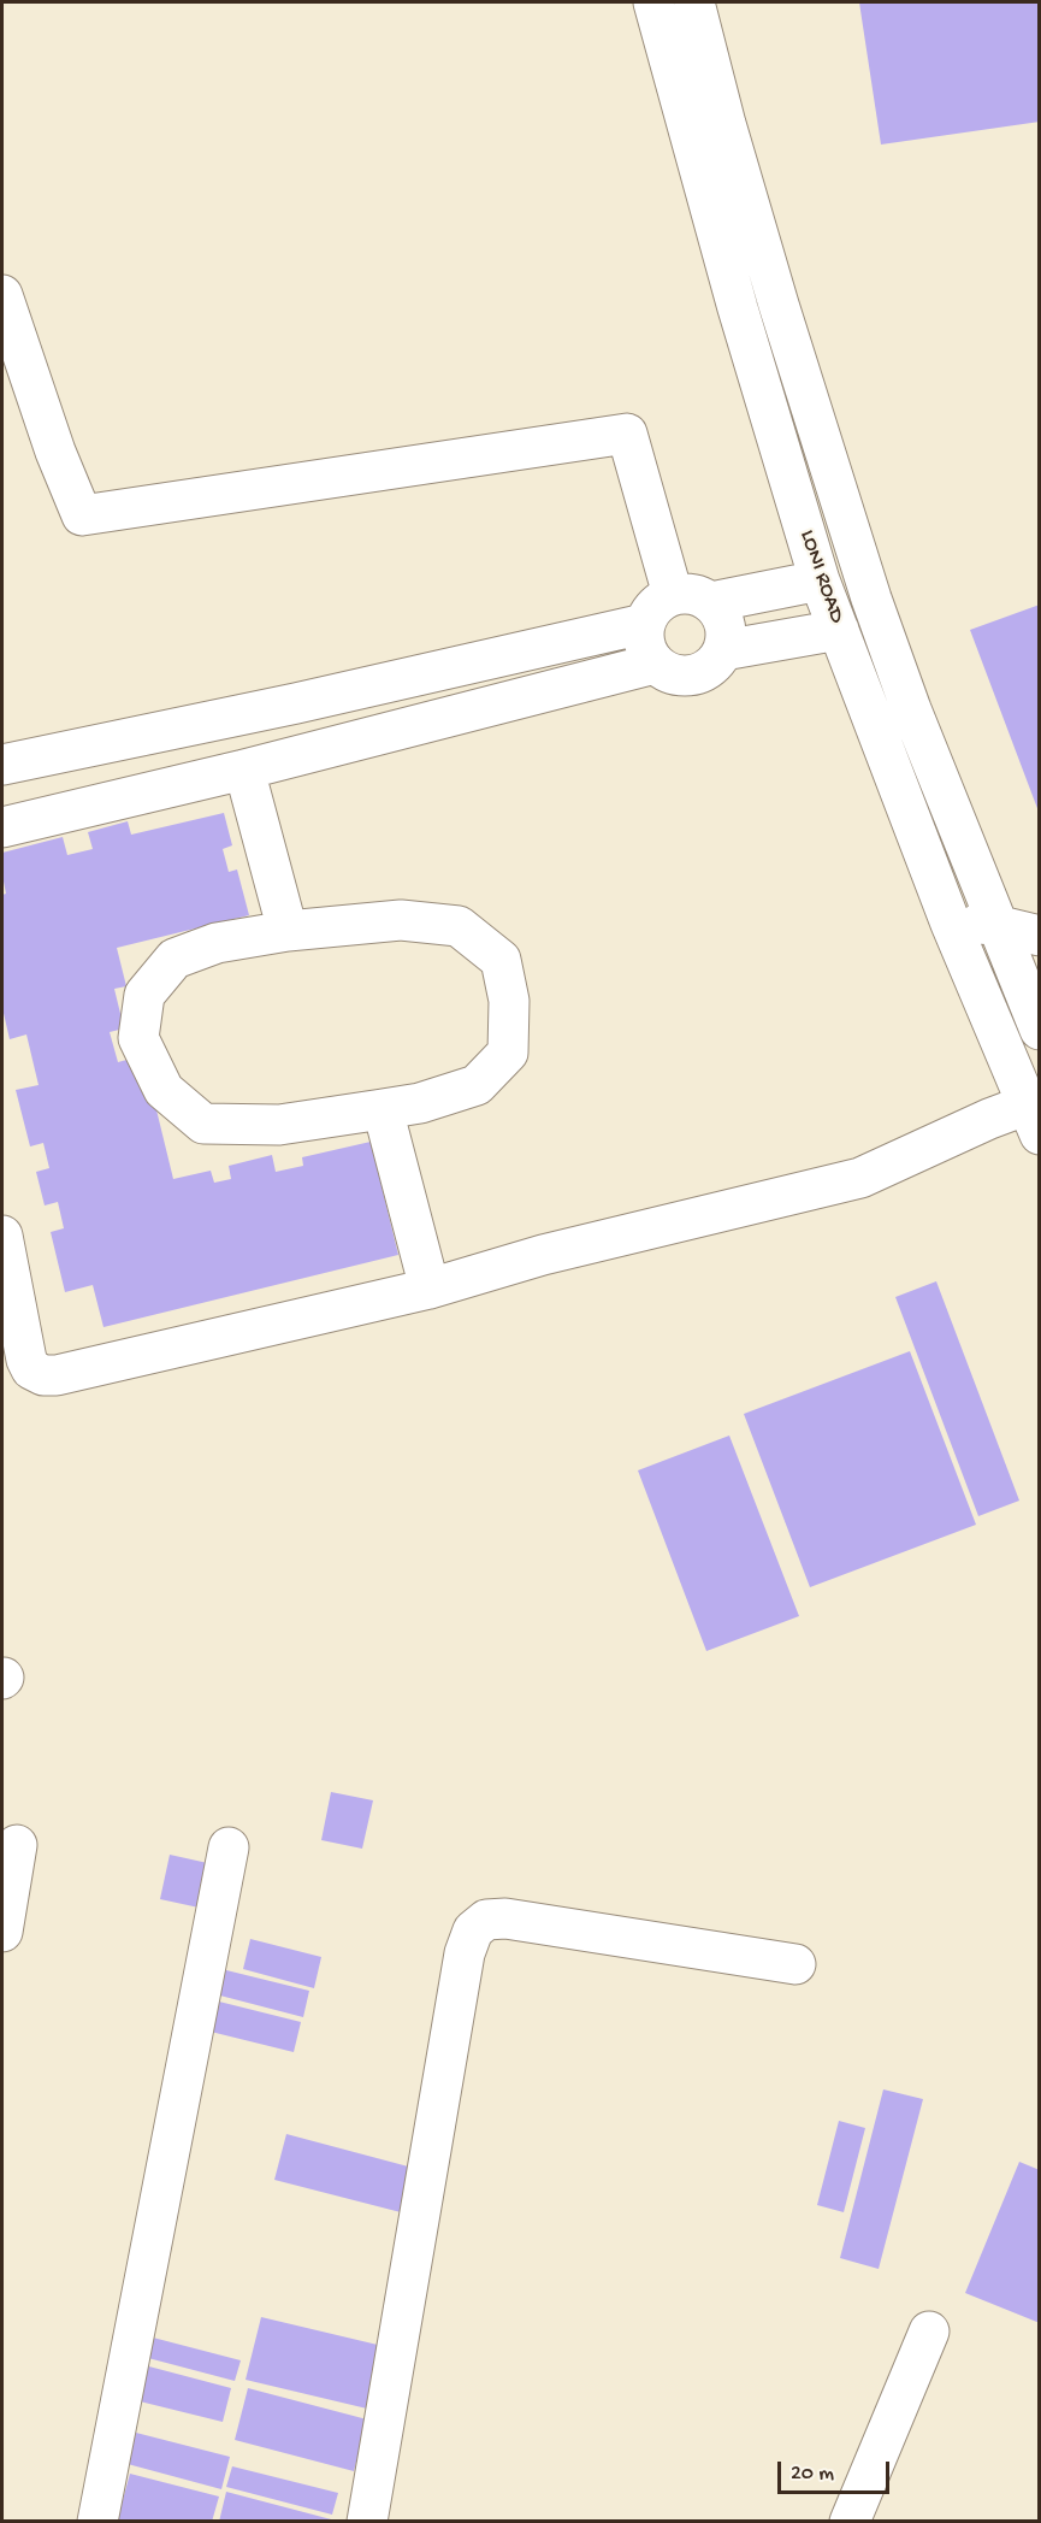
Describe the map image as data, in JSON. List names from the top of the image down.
{
  "streets": {
    "street": ["LONI ROAD"]
  },
  "scale_bar": "20 m"
}
